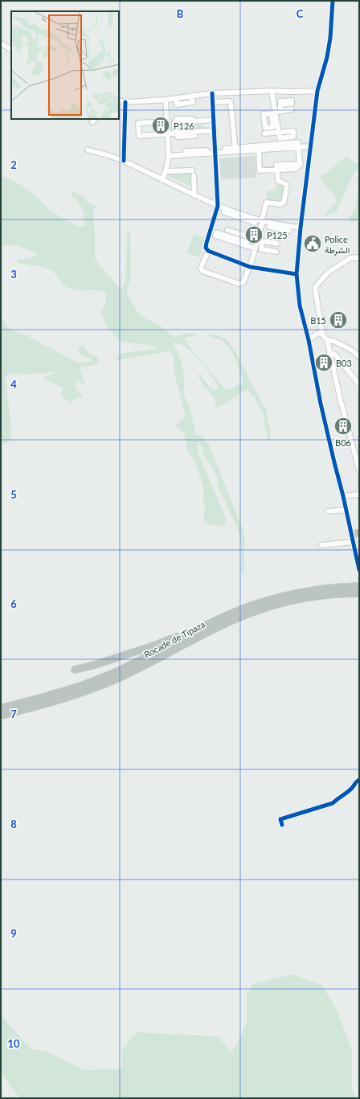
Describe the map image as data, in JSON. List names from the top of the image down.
{
  "streets": {
    "highway": ["Rocade de Tipaza"]
  },
  "places": {
    "building": [
      "P126",
      "P125",
      "B15",
      "B03",
      "B06"
    ],
    "public building": ["Police الشرطة"]
  },
  "grid": {
    "columns": ["B", "C"],
    "rows": [
      "2",
      "3",
      "4",
      "5",
      "6",
      "7",
      "8",
      "9",
      "10"
    ]
  }
}
